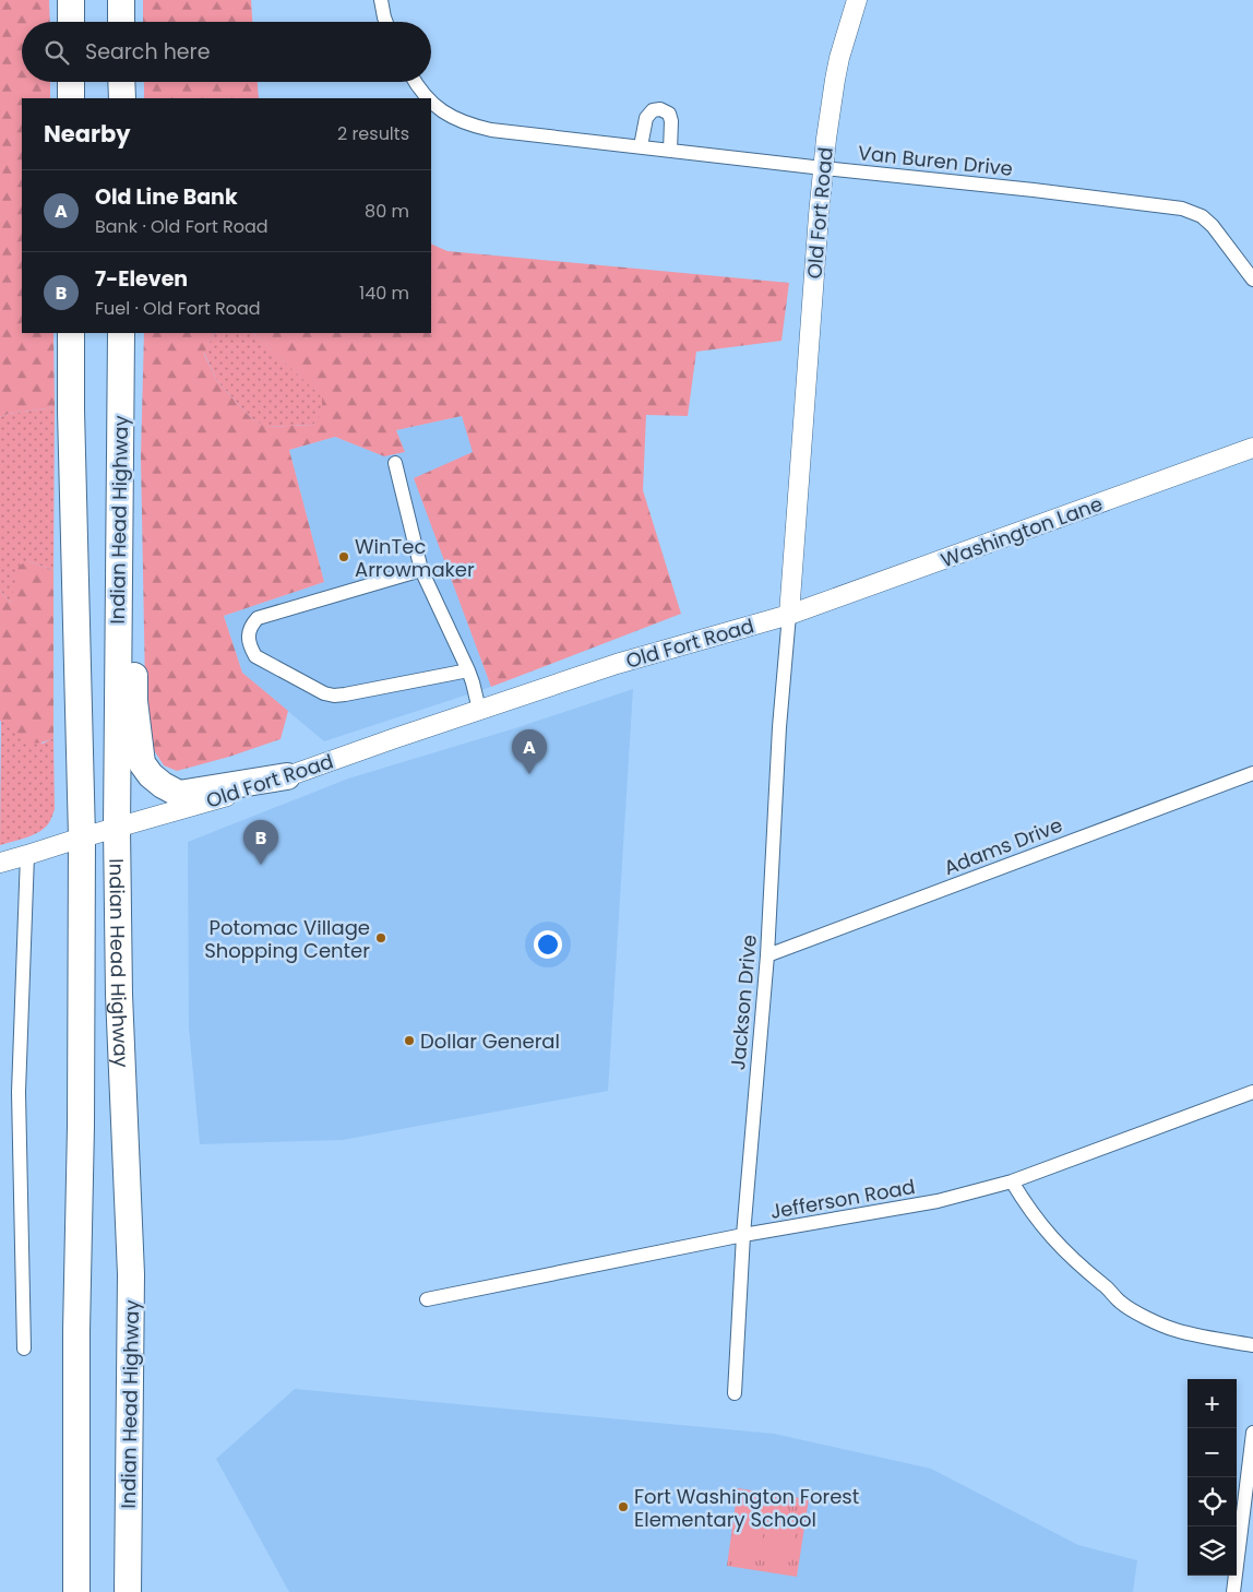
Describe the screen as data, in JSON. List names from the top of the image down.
{
  "streets": {
    "highway": ["Indian Head Highway"],
    "main road": ["Old Fort Road", "Washington Lane"],
    "street": [
      "Van Buren Drive",
      "Adams Drive",
      "Jackson Drive",
      "Jefferson Road"
    ]
  },
  "crossings": [
    ["Van Buren Drive", "Old Fort Road"],
    ["Old Fort Road", "Indian Head Highway"],
    ["Old Fort Road", "Washington Lane"],
    ["Old Fort Road", "Jackson Drive"],
    ["Washington Lane", "Jackson Drive"],
    ["Adams Drive", "Jackson Drive"],
    ["Jackson Drive", "Jefferson Road"]
  ],
  "places": [
    "WinTec Arrowmaker",
    "Potomac Village Shopping Center",
    "Dollar General",
    "Fort Washington Forest Elementary School"
  ],
  "page": {
    "search": "Search here",
    "heading": ["Nearby", "2 results"],
    "list": [
      {
        "mark": "A",
        "name": "Old Line Bank",
        "note": "Bank · Old Fort Road",
        "value": "80 m"
      },
      {
        "mark": "B",
        "name": "7-Eleven",
        "note": "Fuel · Old Fort Road",
        "value": "140 m"
      }
    ],
    "pins": ["A", "B"],
    "map_buttons": ["+", "−"]
  }
}
